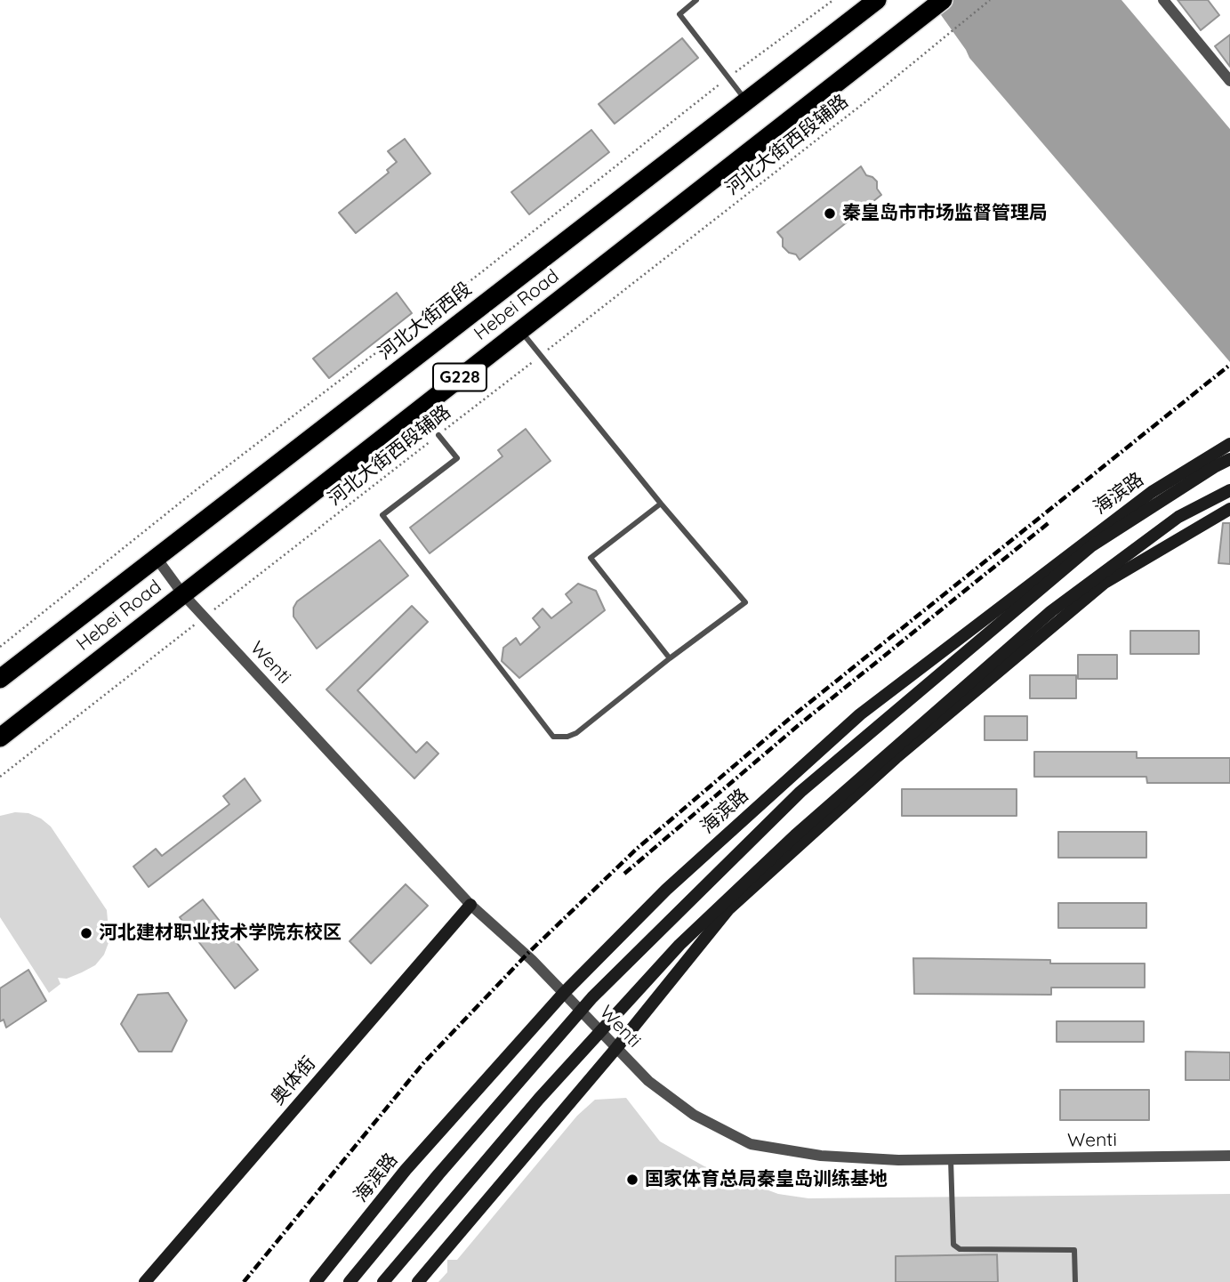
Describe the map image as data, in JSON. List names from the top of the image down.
{
  "streets": {
    "highway": ["Hebei Road", "河北大街西段", "G228"],
    "street": ["海滨路", "Wenti", "奥体街"],
    "path": ["河北大街西段辅路"]
  },
  "crossings": [
    ["河北大街西段辅路", "Wenti"],
    ["Hebei Road", "Wenti"],
    ["河北大街西段", "Wenti"],
    ["海滨路", "Wenti"],
    ["Wenti", "奥体街"]
  ],
  "places": ["秦皇岛市市场监督管理局", "河北建材职业技术学院东校区", "国家体育总局秦皇岛训练基地"]
}
